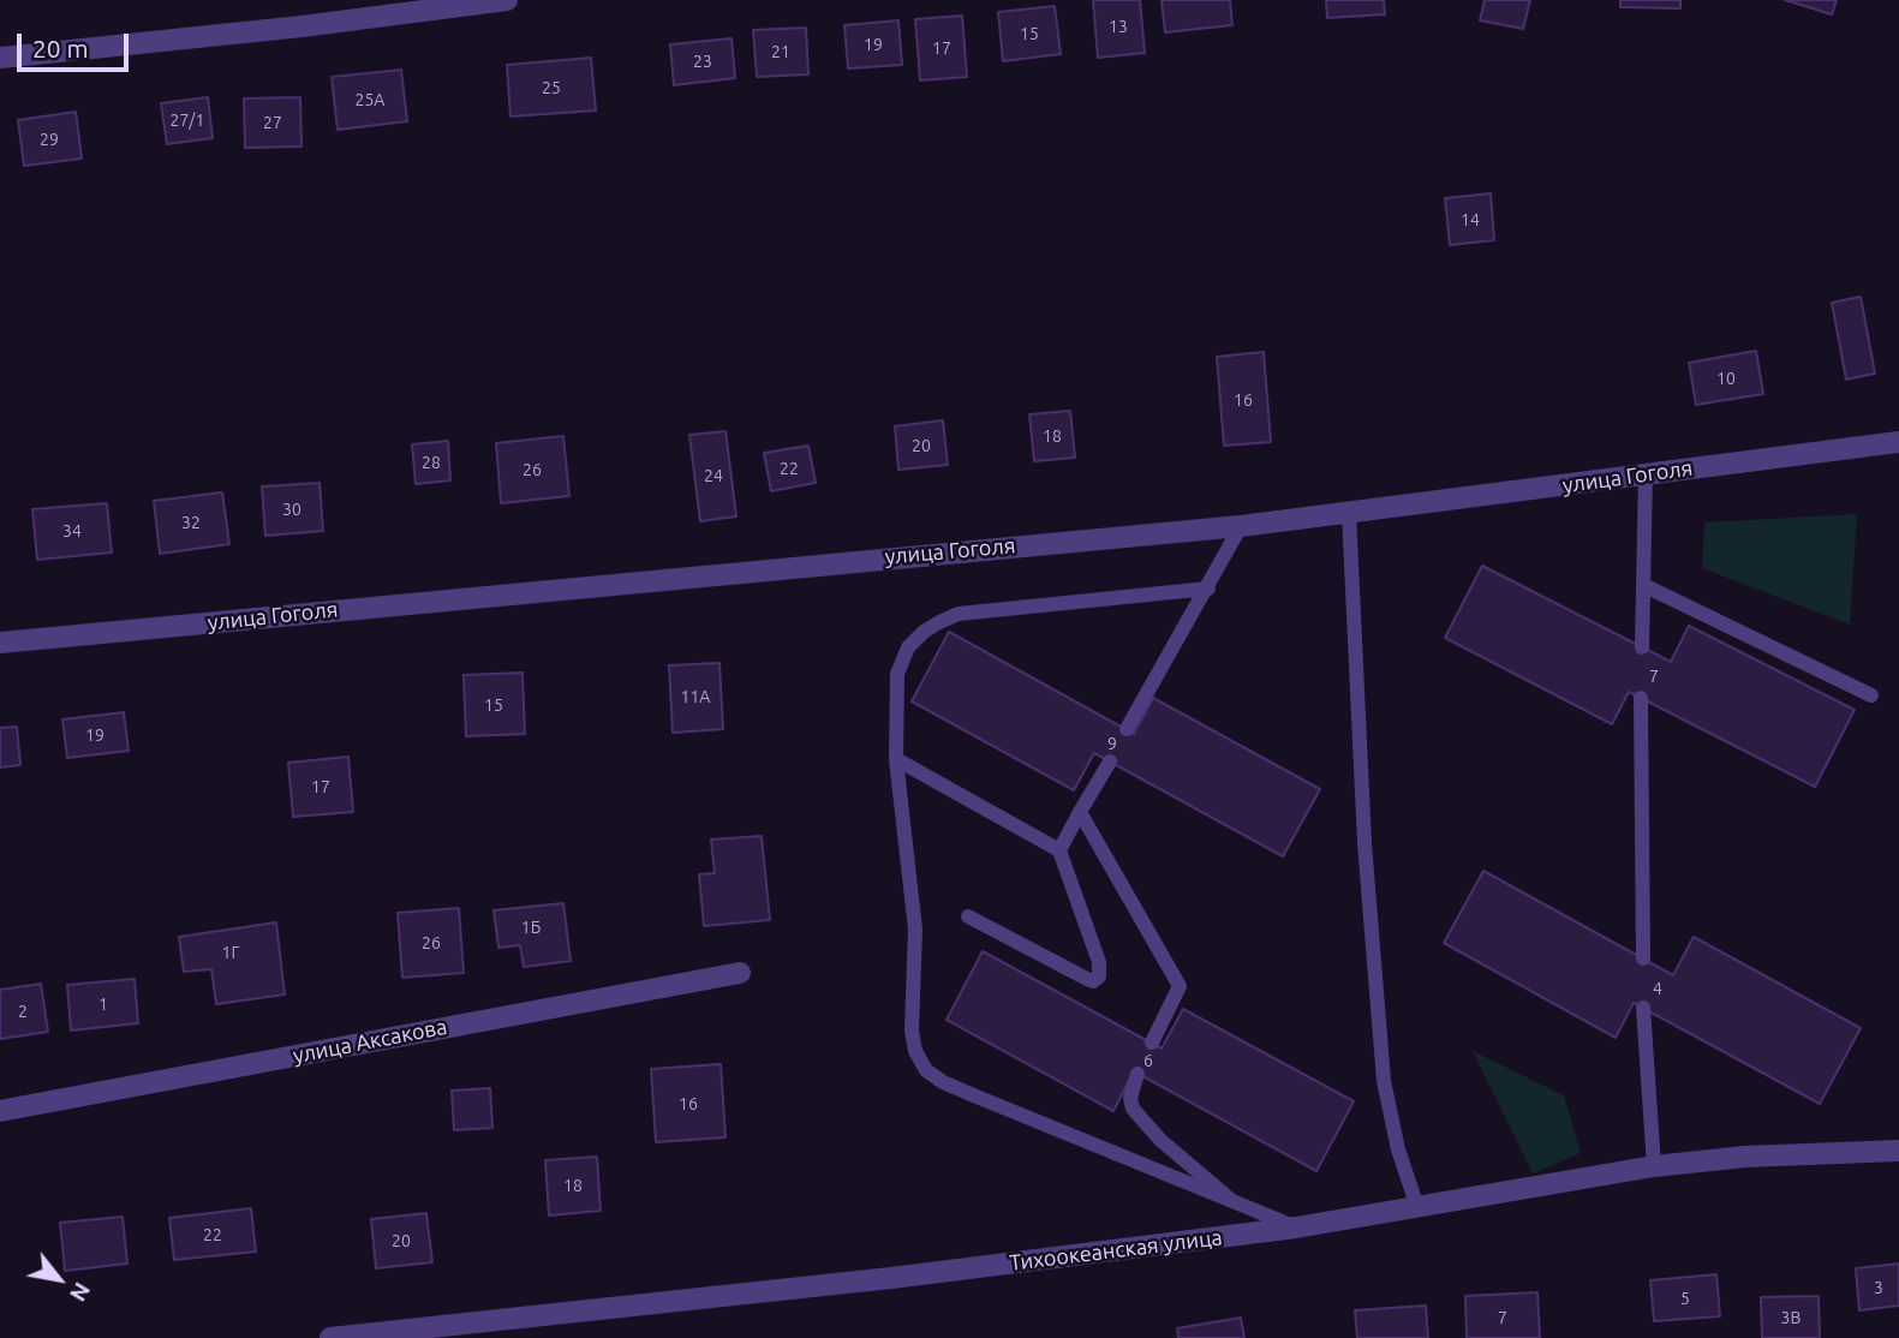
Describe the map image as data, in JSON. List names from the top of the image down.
{
  "streets": {
    "street": ["улица Гоголя", "улица Аксакова", "Тихоокеанская улица"]
  },
  "house_numbers": [
    "13",
    "15",
    "19",
    "17",
    "21",
    "23",
    "25",
    "25А",
    "27/1",
    "27",
    "29",
    "14",
    "10",
    "16",
    "18",
    "20",
    "28",
    "22",
    "26",
    "24",
    "30",
    "32",
    "34",
    "7",
    "11А",
    "15",
    "19",
    "9",
    "17",
    "1Б",
    "26",
    "1Г",
    "4",
    "1",
    "2",
    "6",
    "16",
    "18",
    "22",
    "20",
    "3",
    "5",
    "7",
    "3В"
  ],
  "scale_bar": "20 m",
  "north": "bottom right"
}
